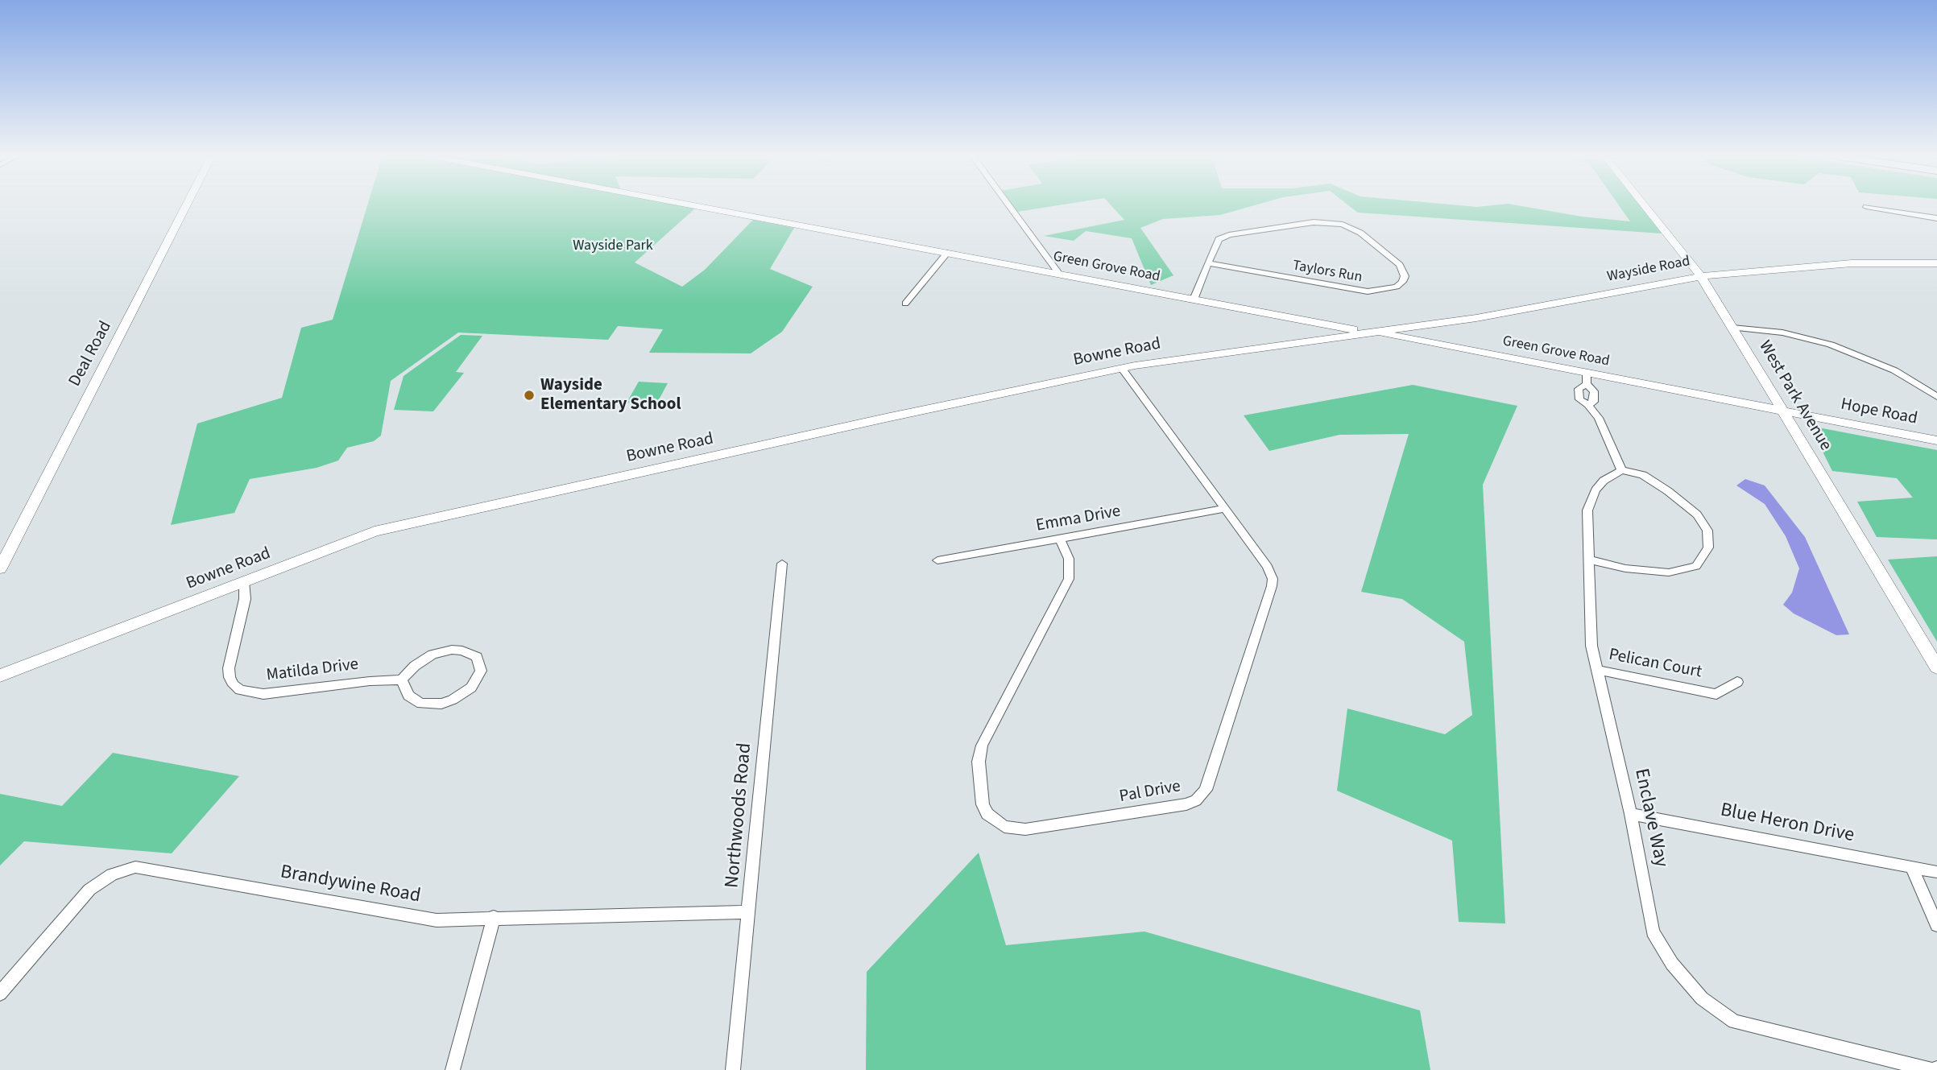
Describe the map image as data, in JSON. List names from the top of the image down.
{
  "streets": {
    "street": [
      "Green Grove Road",
      "Wayside Road",
      "Taylors Run",
      "Bowne Road",
      "Deal Road",
      "West Park Avenue",
      "Hope Road",
      "Emma Drive",
      "Pelican Court",
      "Matilda Drive",
      "Pal Drive",
      "Northwoods Road",
      "Enclave Way",
      "Blue Heron Drive",
      "Brandywine Road"
    ]
  },
  "crossings": [
    ["Green Grove Road", "Wayside Road"],
    ["Green Grove Road", "Taylors Run"],
    ["Green Grove Road", "Bowne Road"],
    ["Green Grove Road", "West Park Avenue"],
    ["Green Grove Road", "Hope Road"],
    ["Wayside Road", "Bowne Road"],
    ["Wayside Road", "West Park Avenue"],
    ["Bowne Road", "Matilda Drive"],
    ["Bowne Road", "Pal Drive"],
    ["West Park Avenue", "Hope Road"],
    ["Emma Drive", "Pal Drive"],
    ["Pelican Court", "Enclave Way"],
    ["Northwoods Road", "Brandywine Road"],
    ["Enclave Way", "Blue Heron Drive"]
  ],
  "parks": ["Wayside Park"],
  "places": ["Wayside Elementary School"]
}
